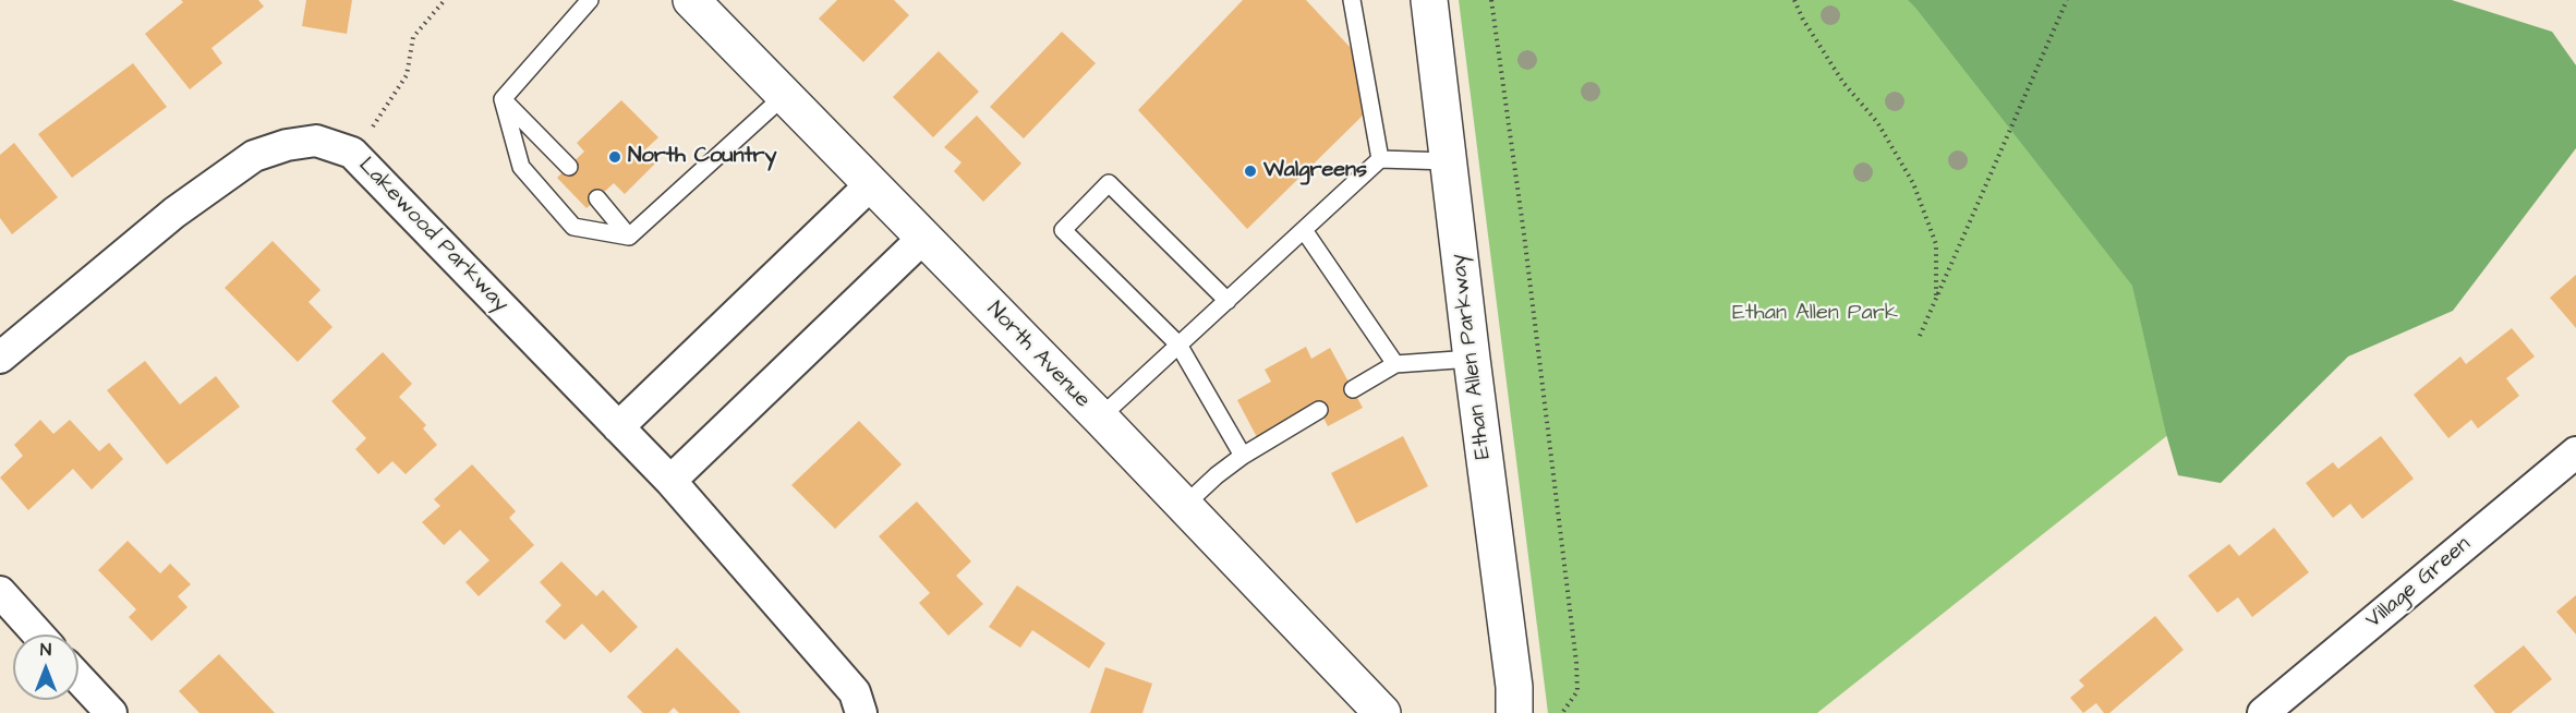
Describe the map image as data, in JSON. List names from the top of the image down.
{
  "streets": {
    "main road": ["North Avenue", "Ethan Allen Parkway"],
    "street": ["Lakewood Parkway", "Village Green"]
  },
  "parks": ["Ethan Allen Park"],
  "places": ["North Country", "Walgreens"],
  "north": "top"
}
